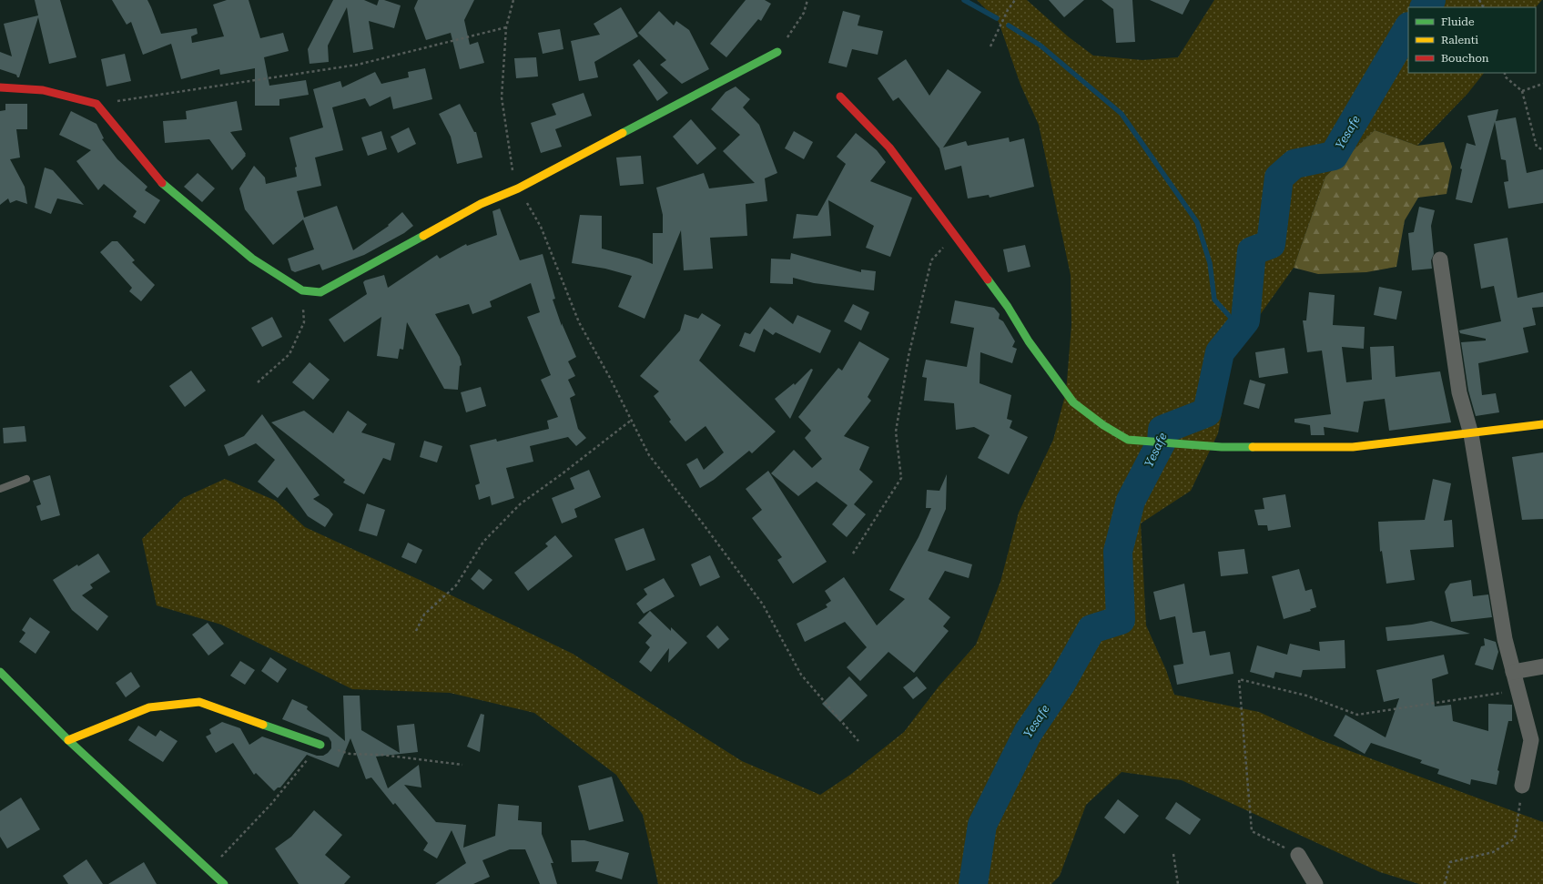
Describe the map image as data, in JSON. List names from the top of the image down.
{
  "water": ["Yesafe"],
  "legend": ["Fluide", "Ralenti", "Bouchon"]
}
